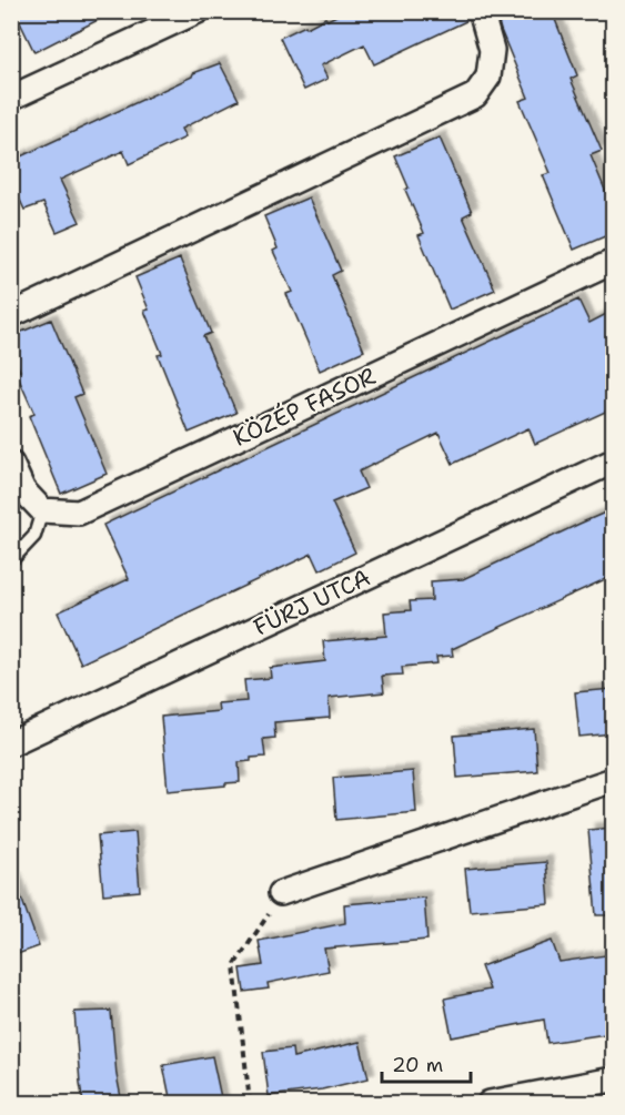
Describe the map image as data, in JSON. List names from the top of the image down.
{
  "streets": {
    "street": ["KÖZÉP FASOR", "FÜRJ UTCA"]
  },
  "scale_bar": "20 m"
}
